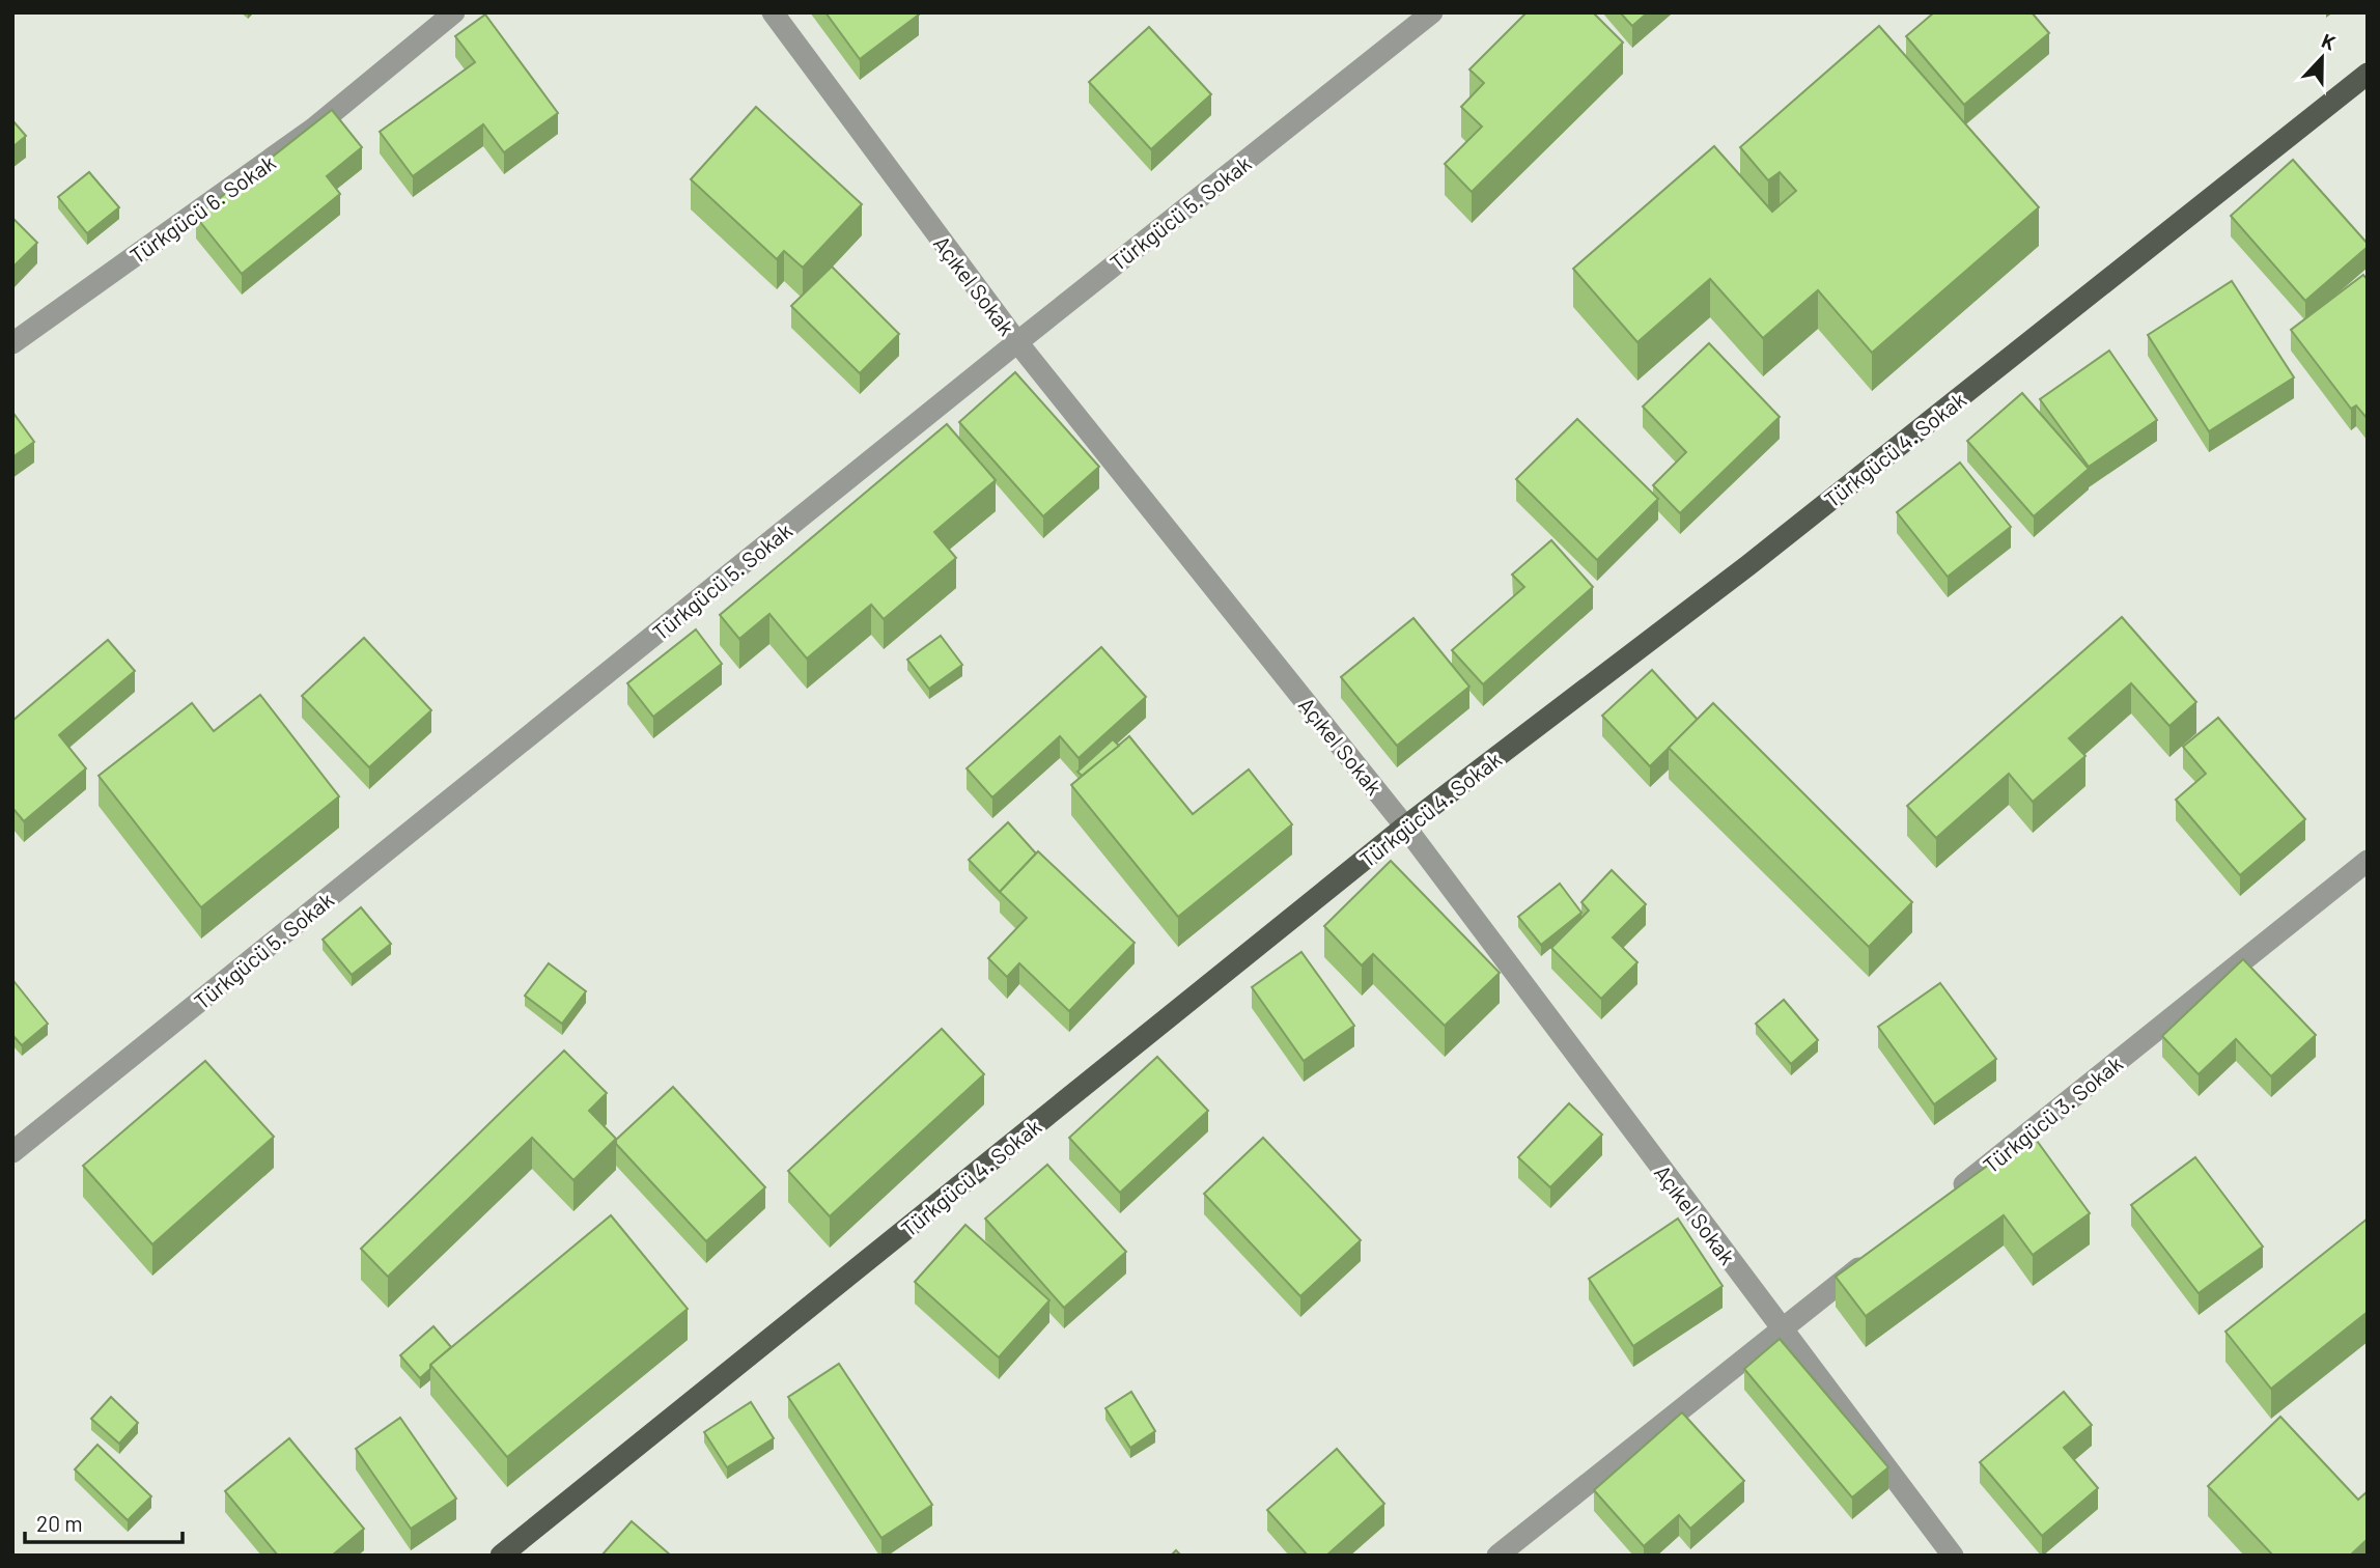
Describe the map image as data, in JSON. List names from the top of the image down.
{
  "streets": {
    "main road": ["Türkgücü 4. Sokak"],
    "street": [
      "Türkgücü 6. Sokak",
      "Türkgücü 5. Sokak",
      "Açıkel Sokak",
      "Türkgücü 3. Sokak"
    ]
  },
  "crossings": [
    ["Türkgücü 5. Sokak", "Açıkel Sokak"],
    ["Açıkel Sokak", "Türkgücü 4. Sokak"]
  ],
  "scale_bar": "20 m",
  "north": "top"
}
